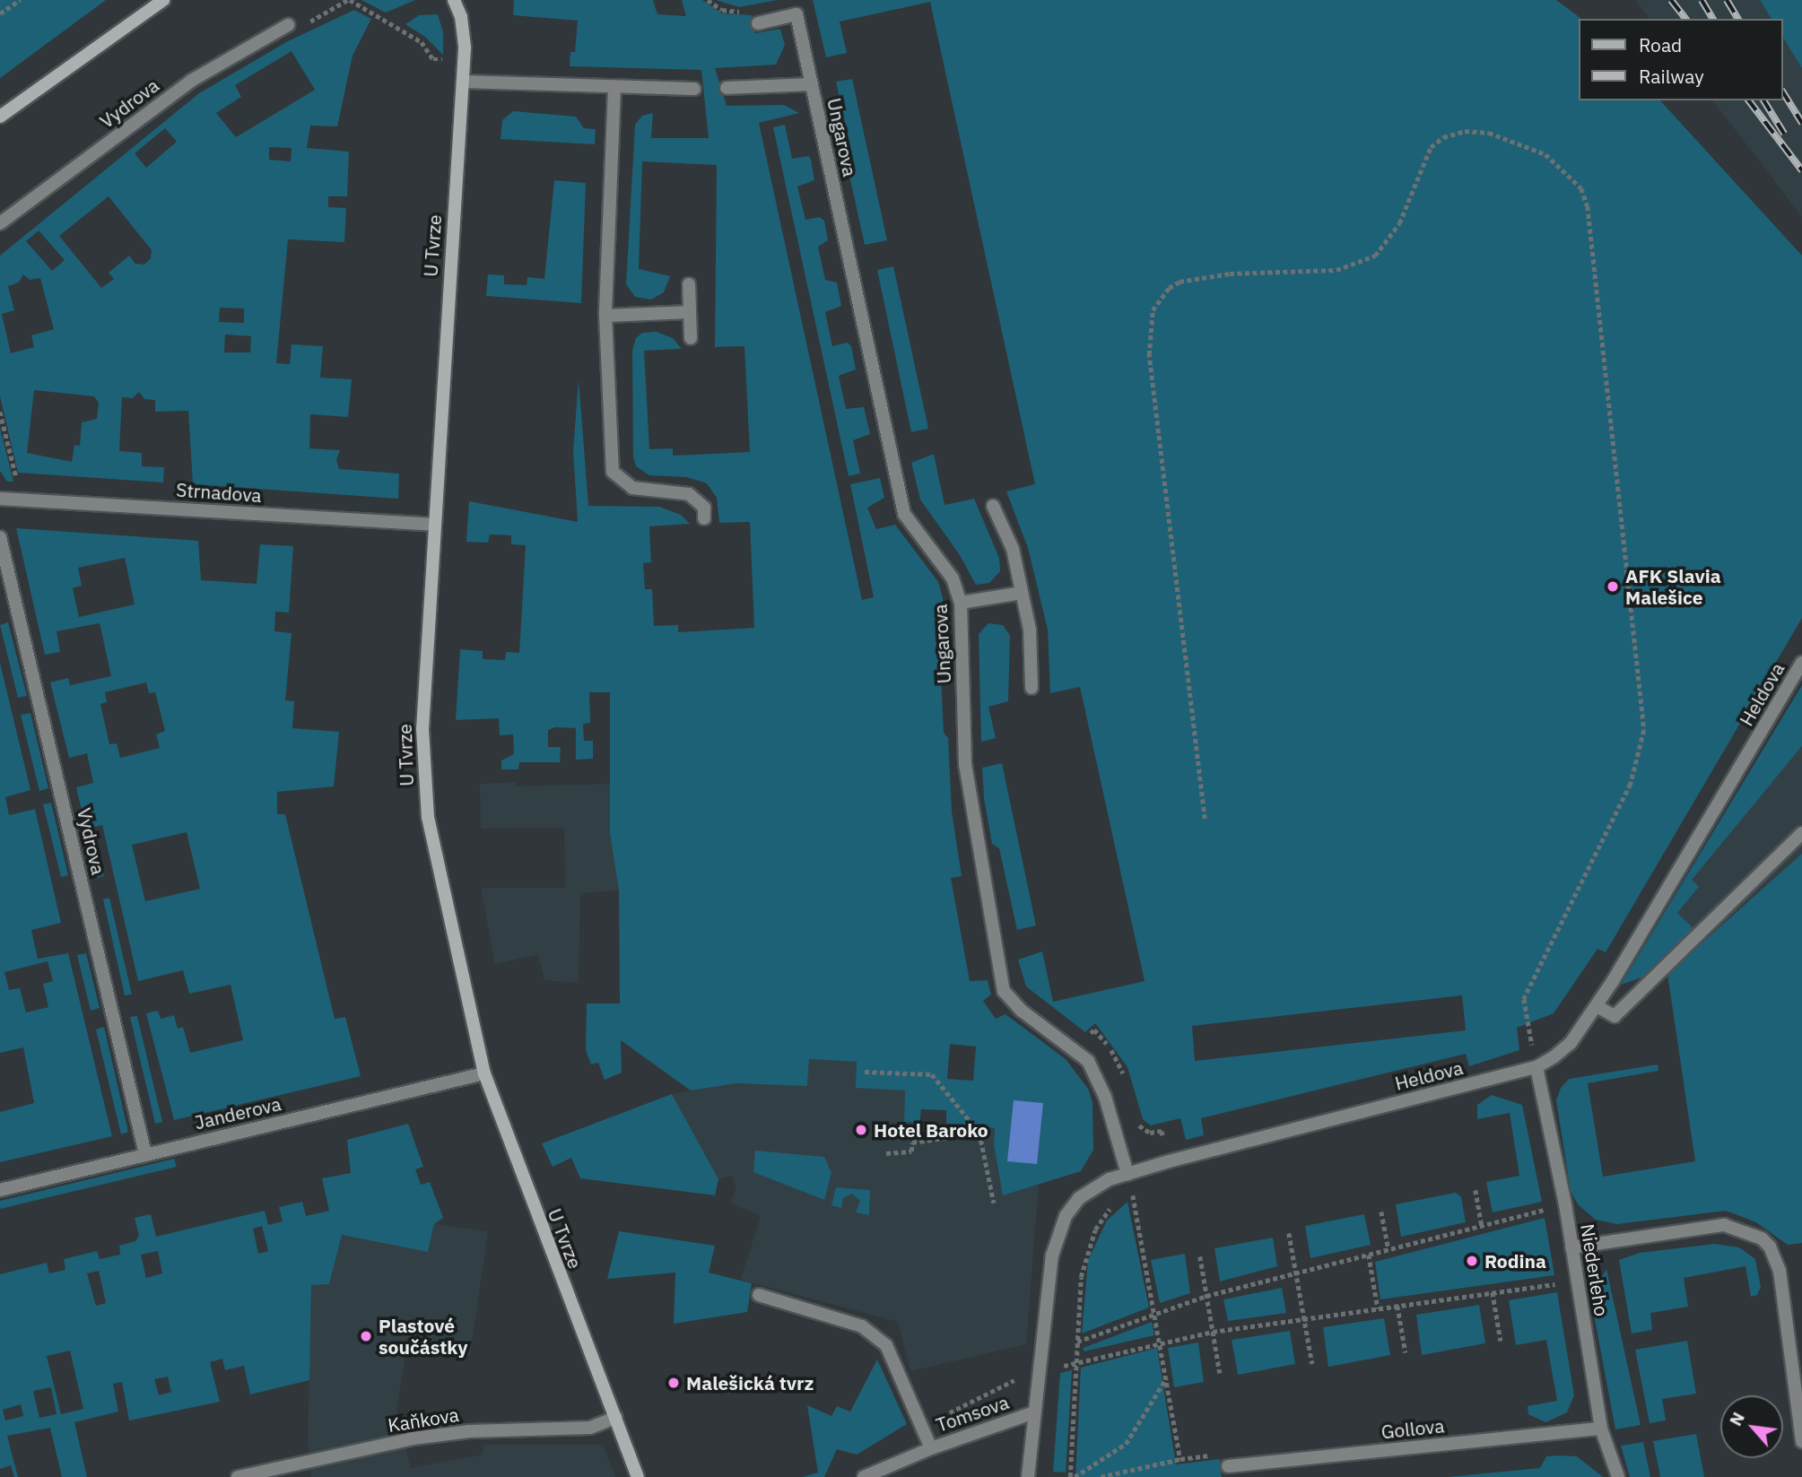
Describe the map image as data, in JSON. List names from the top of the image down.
{
  "streets": {
    "main road": ["U Tvrze"],
    "street": [
      "Vydrova",
      "Ungarova",
      "Strnadova",
      "Heldova",
      "Janderova",
      "Niederleho",
      "Tomsova",
      "Kaňkova",
      "Gollova"
    ]
  },
  "crossings": [
    ["Vydrova", "Janderova"],
    ["Ungarova", "Heldova"],
    ["U Tvrze", "Strnadova"],
    ["U Tvrze", "Janderova"],
    ["U Tvrze", "Kaňkova"],
    ["Heldova", "Niederleho"],
    ["Heldova", "Tomsova"],
    ["Niederleho", "Gollova"]
  ],
  "places": [
    "AFK Slavia Malešice",
    "Hotel Baroko",
    "Rodina",
    "Plastové součástky",
    "Malešická tvrz"
  ],
  "legend": ["Road", "Railway"],
  "north": "top left"
}
